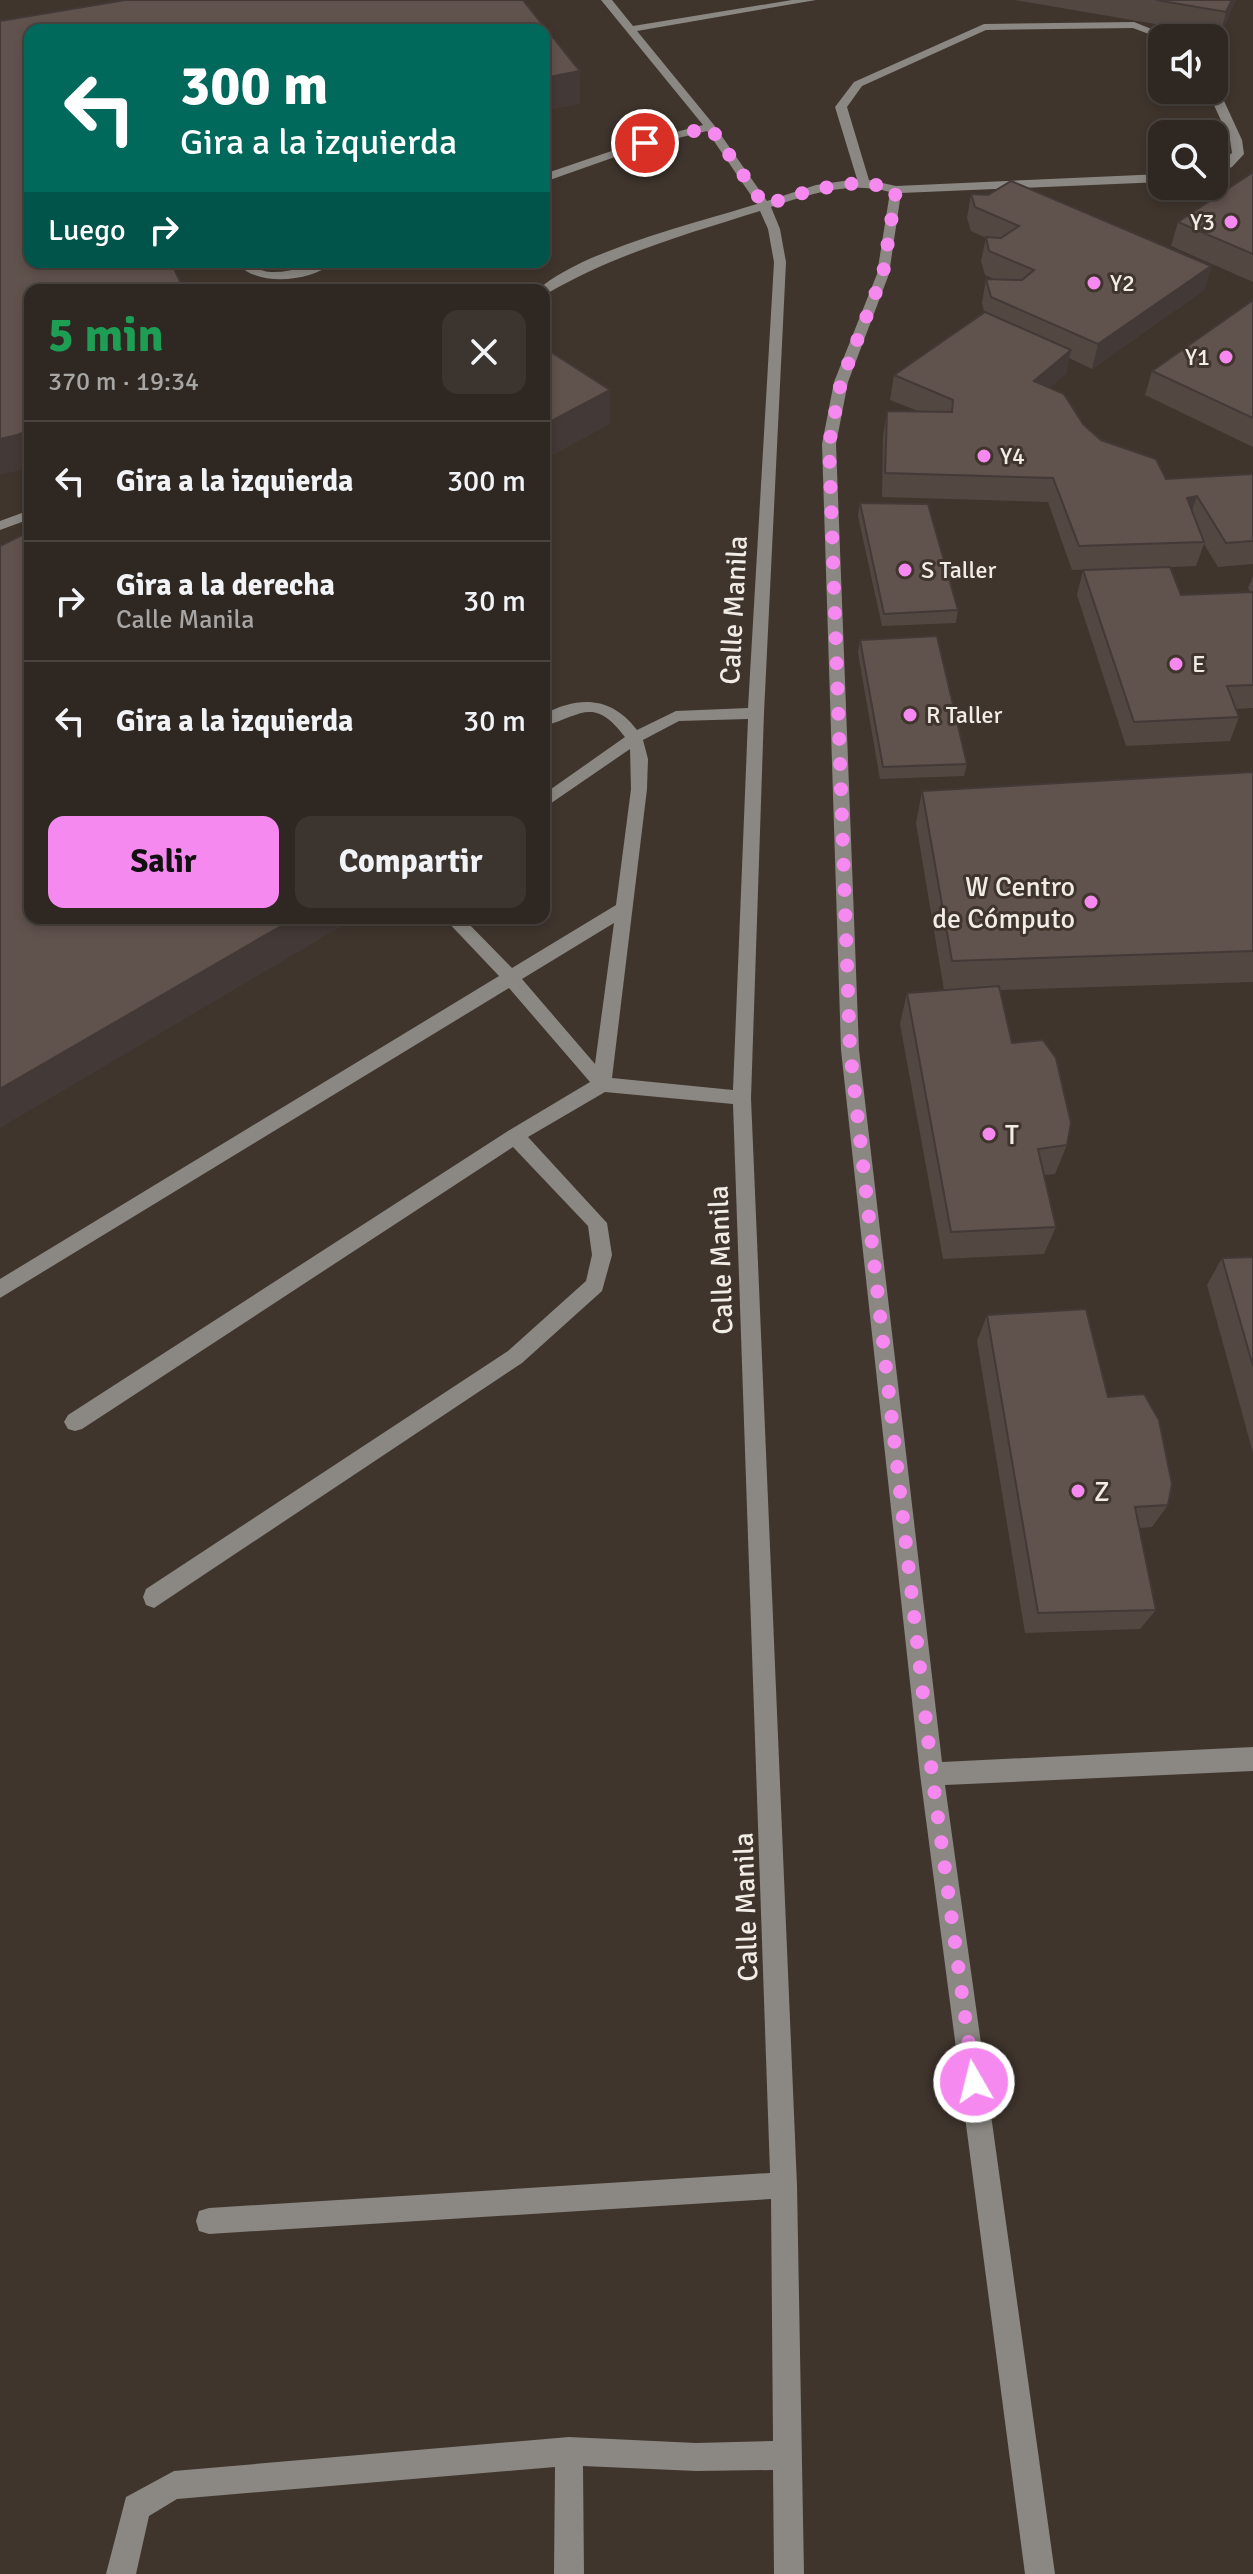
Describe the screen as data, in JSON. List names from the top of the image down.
{
  "streets": {
    "street": ["Calle Manila"]
  },
  "places": [
    "Y3",
    "Y2",
    "Y1",
    "Y4",
    "S Taller",
    "E",
    "R Taller",
    "W Centro de Cómputo",
    "T",
    "Z"
  ],
  "page": {
    "turn": ["300 m", "Gira a la izquierda"],
    "then": "Luego",
    "heading": ["5 min", "370 m · 19:34"],
    "list": [
      {
        "name": "Gira a la izquierda",
        "value": "300 m"
      },
      {
        "name": "Gira a la derecha",
        "note": "Calle Manila",
        "value": "30 m"
      },
      {
        "name": "Gira a la izquierda",
        "value": "30 m"
      }
    ],
    "buttons": ["Salir", "Compartir"]
  }
}
